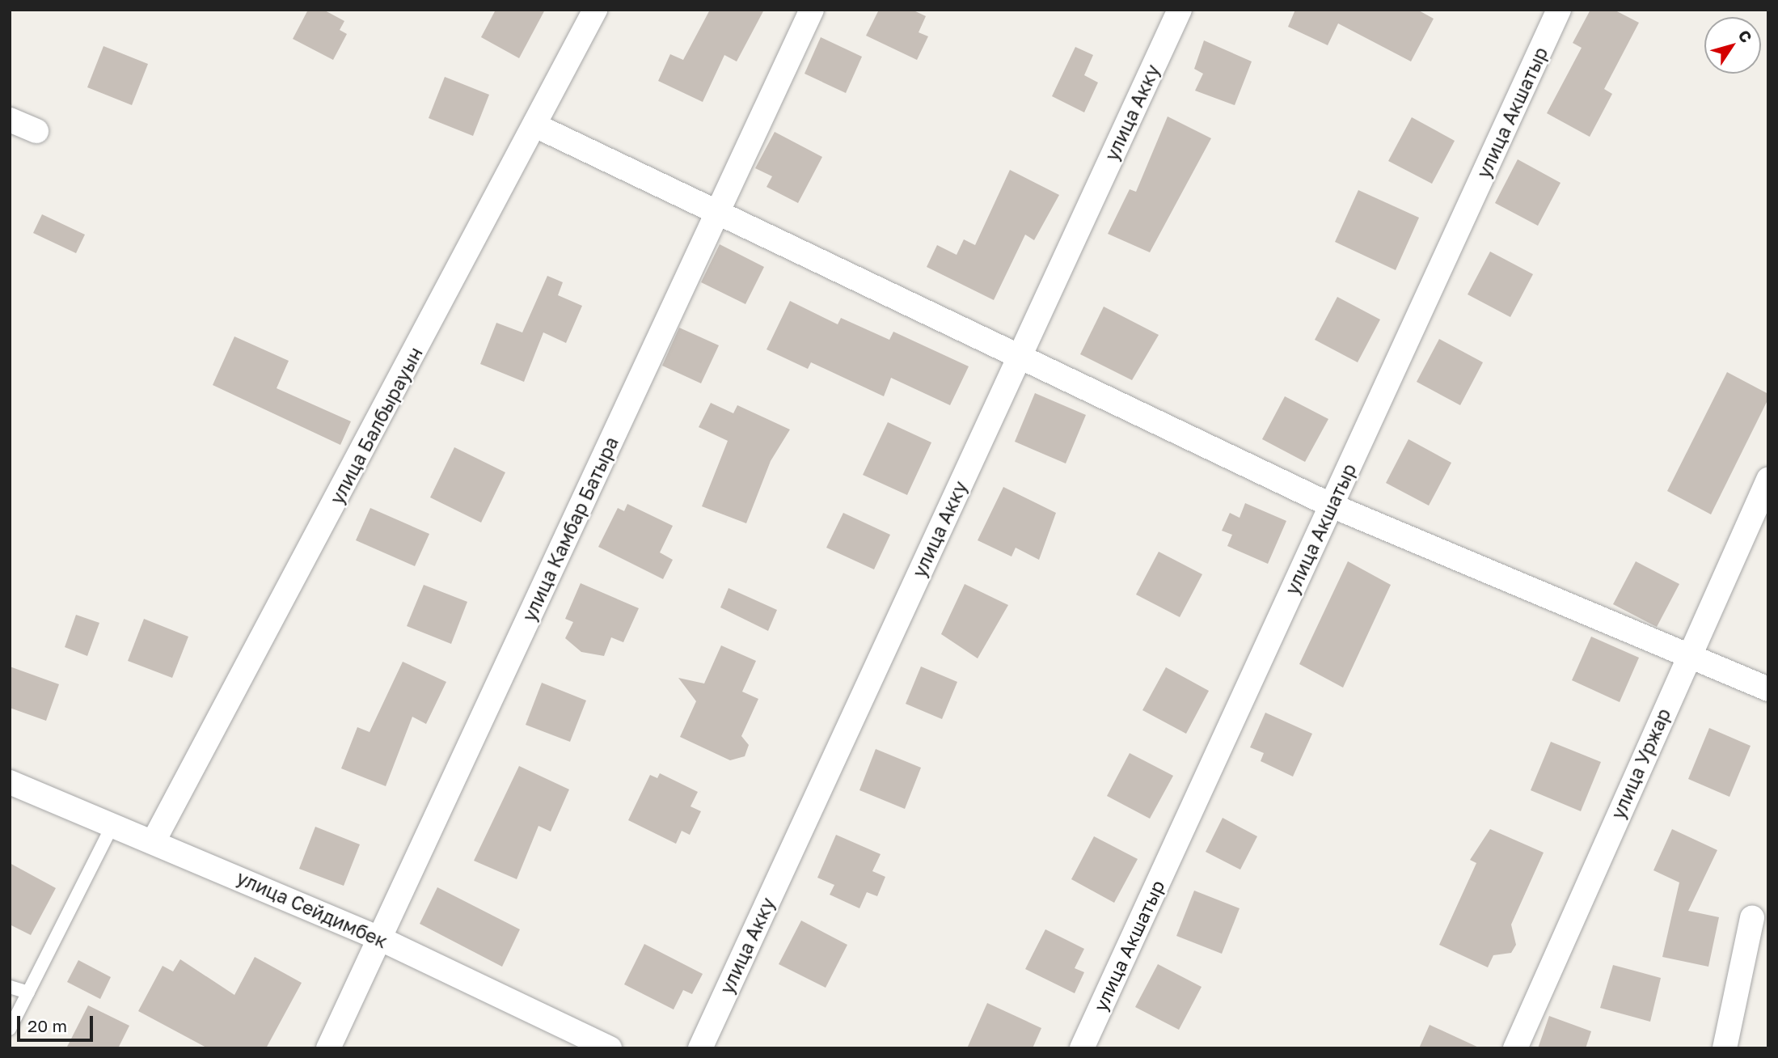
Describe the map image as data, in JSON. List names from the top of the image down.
{
  "streets": {
    "street": [
      "улица Акку",
      "улица Акшатыр",
      "улица Балбырауын",
      "улица Камбар Батыра",
      "улица Уржар",
      "улица Сейдимбек"
    ]
  },
  "crossings": [
    ["улица Балбырауын", "улица Сейдимбек"],
    ["улица Камбар Батыра", "улица Сейдимбек"]
  ],
  "scale_bar": "20 m",
  "north": "top right"
}
